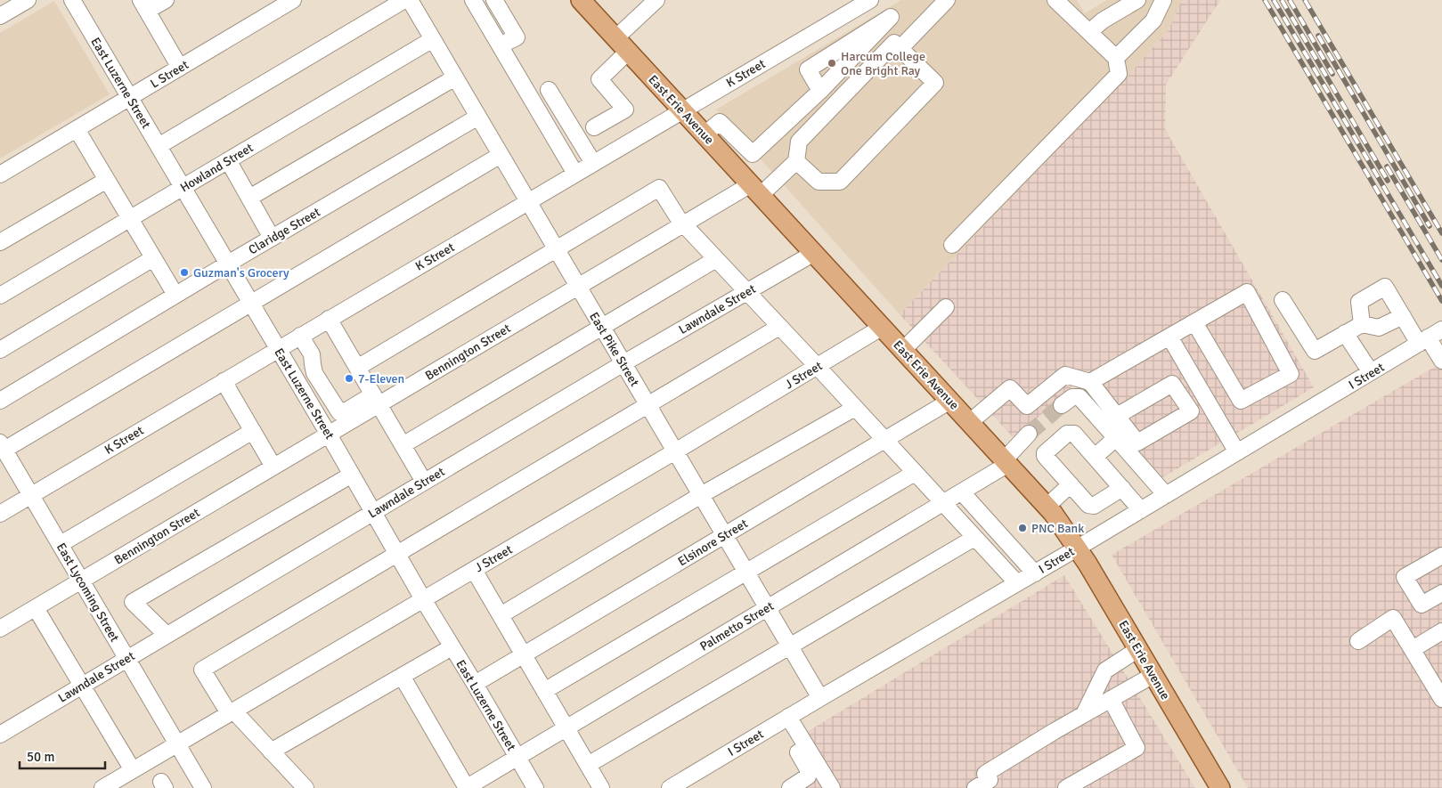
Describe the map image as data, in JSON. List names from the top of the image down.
{
  "streets": {
    "main road": ["East Erie Avenue"],
    "street": [
      "K Street",
      "L Street",
      "East Luzerne Street",
      "Howland Street",
      "Claridge Street",
      "Lawndale Street",
      "East Pike Street",
      "Bennington Street",
      "J Street",
      "I Street",
      "Elsinore Street",
      "East Lycoming Street",
      "Palmetto Street"
    ]
  },
  "crossings": [
    ["K Street", "East Luzerne Street"],
    ["K Street", "East Erie Avenue"],
    ["K Street", "East Pike Street"],
    ["K Street", "East Lycoming Street"],
    ["L Street", "East Luzerne Street"],
    ["East Luzerne Street", "Howland Street"],
    ["East Luzerne Street", "Claridge Street"],
    ["East Luzerne Street", "Lawndale Street"],
    ["East Luzerne Street", "Bennington Street"],
    ["East Luzerne Street", "J Street"],
    ["East Luzerne Street", "Elsinore Street"],
    ["East Luzerne Street", "Palmetto Street"],
    ["East Erie Avenue", "Lawndale Street"],
    ["East Erie Avenue", "Bennington Street"],
    ["East Erie Avenue", "J Street"],
    ["East Erie Avenue", "I Street"],
    ["East Erie Avenue", "Elsinore Street"],
    ["East Erie Avenue", "Palmetto Street"],
    ["Howland Street", "East Pike Street"],
    ["Claridge Street", "East Pike Street"],
    ["Lawndale Street", "East Pike Street"],
    ["Lawndale Street", "East Lycoming Street"],
    ["East Pike Street", "Bennington Street"],
    ["East Pike Street", "J Street"],
    ["East Pike Street", "I Street"],
    ["East Pike Street", "Elsinore Street"],
    ["East Pike Street", "Palmetto Street"],
    ["Bennington Street", "East Lycoming Street"],
    ["J Street", "East Lycoming Street"]
  ],
  "places": [
    "Harcum College One Bright Ray",
    "Guzman's Grocery",
    "7-Eleven",
    "PNC Bank"
  ],
  "scale_bar": "50 m"
}
